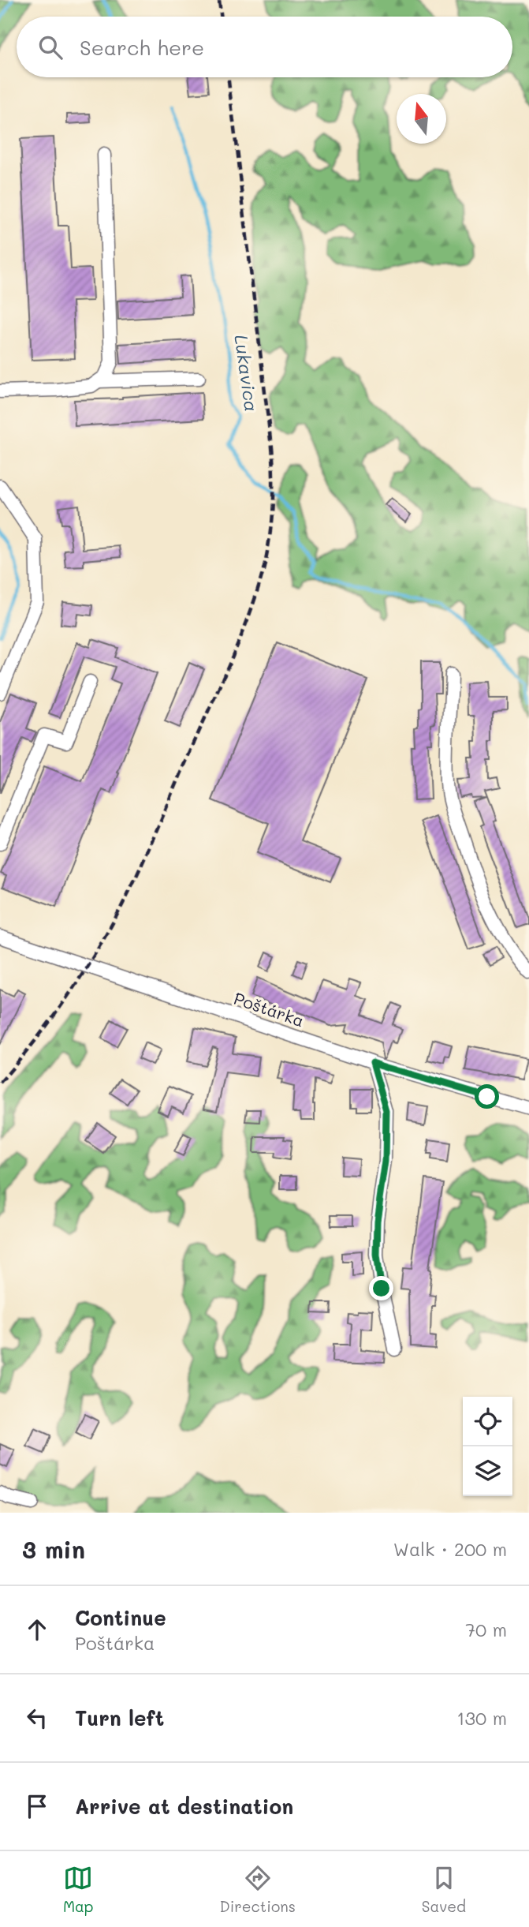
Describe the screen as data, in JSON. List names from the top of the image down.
{
  "streets": {
    "street": ["Poštárka"]
  },
  "water": ["Lukavica"],
  "north": "top",
  "page": {
    "search": "Search here",
    "heading": ["3 min", "Walk · 200 m"],
    "list": [
      ["Continue", "Poštárka", "70 m"],
      ["Turn left", "130 m"],
      "Arrive at destination"
    ],
    "nav": ["Map", "Directions", "Saved"]
  }
}
